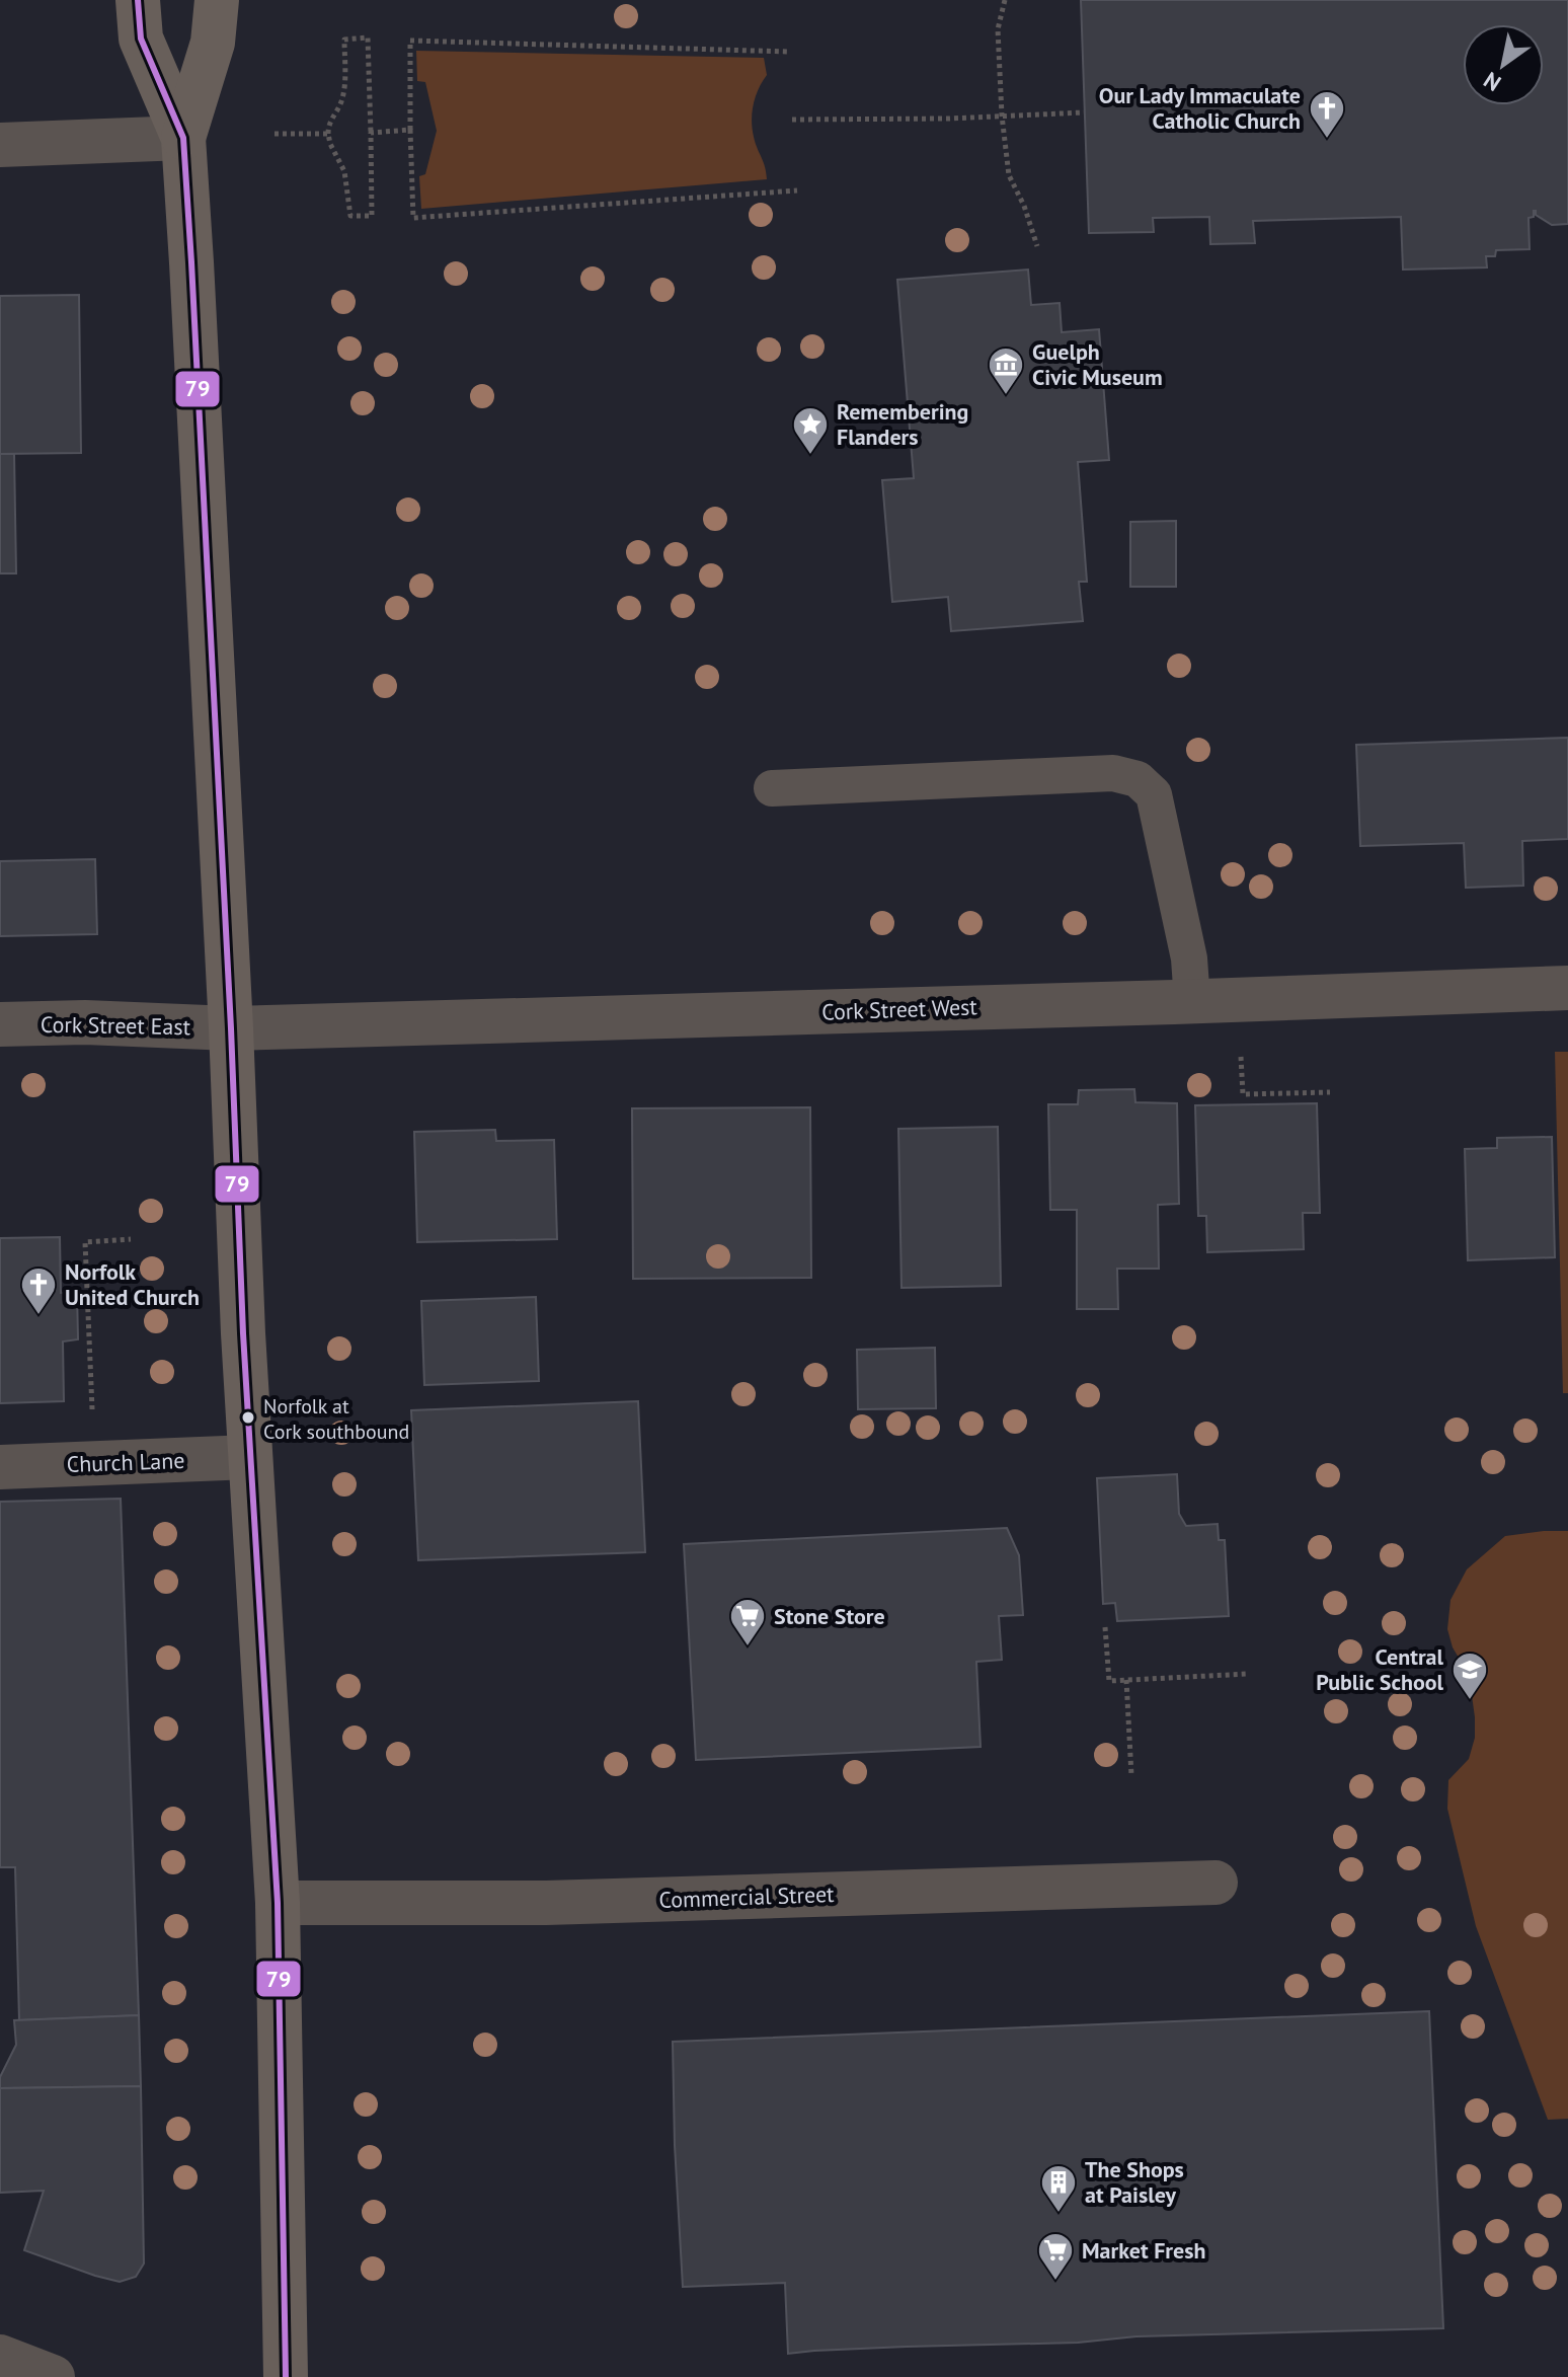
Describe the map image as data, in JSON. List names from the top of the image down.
{
  "streets": {
    "street": [
      "Cork Street West",
      "Cork Street East",
      "Church Lane",
      "Commercial Street"
    ]
  },
  "crossings": [
    ["Cork Street West", "Cork Street East"]
  ],
  "places": {
    "church": ["Our Lady Immaculate Catholic Church", "Norfolk United Church"],
    "museum": ["Guelph Civic Museum"],
    "place": ["Remembering Flanders"],
    "other": ["Norfolk at Cork southbound"],
    "supermarket": ["Stone Store", "Market Fresh"],
    "school or university": ["Central Public School"],
    "building": ["The Shops at Paisley"]
  },
  "lines": ["transit line 79"],
  "north": "bottom left"
}
